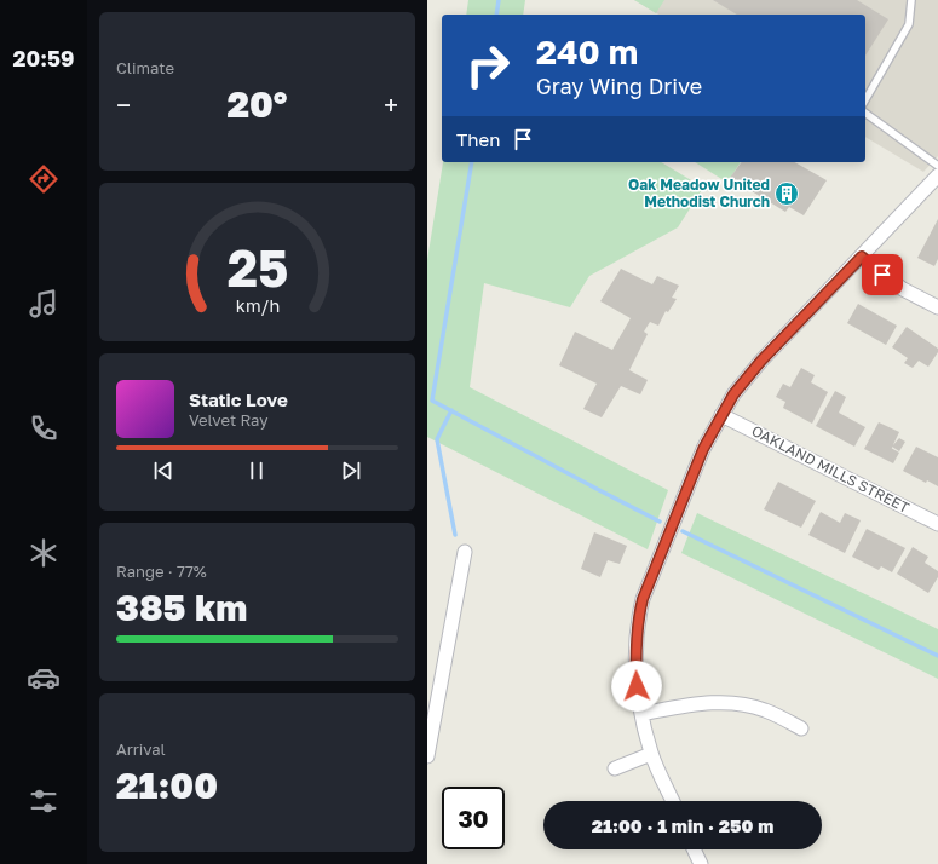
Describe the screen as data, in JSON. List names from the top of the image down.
{
  "streets": {
    "street": ["OAKLAND MILLS STREET"]
  },
  "places": {
    "building": ["Oak Meadow United Methodist Church"]
  },
  "page": {
    "tabs": "20:59",
    "tile": [
      "Climate",
      ["Range · 77%", "385 km"],
      ["Arrival", "21:00"]
    ],
    "turn": ["240 m", "Gray Wing Drive"],
    "heat": ["−", "20°", "+"],
    "then": "Then",
    "song": ["Static Love", "Velvet Ray"],
    "limit": "30",
    "trip": "21:00 · 1 min · 250 m",
    "gauge": ["25", "km/h"]
  }
}
